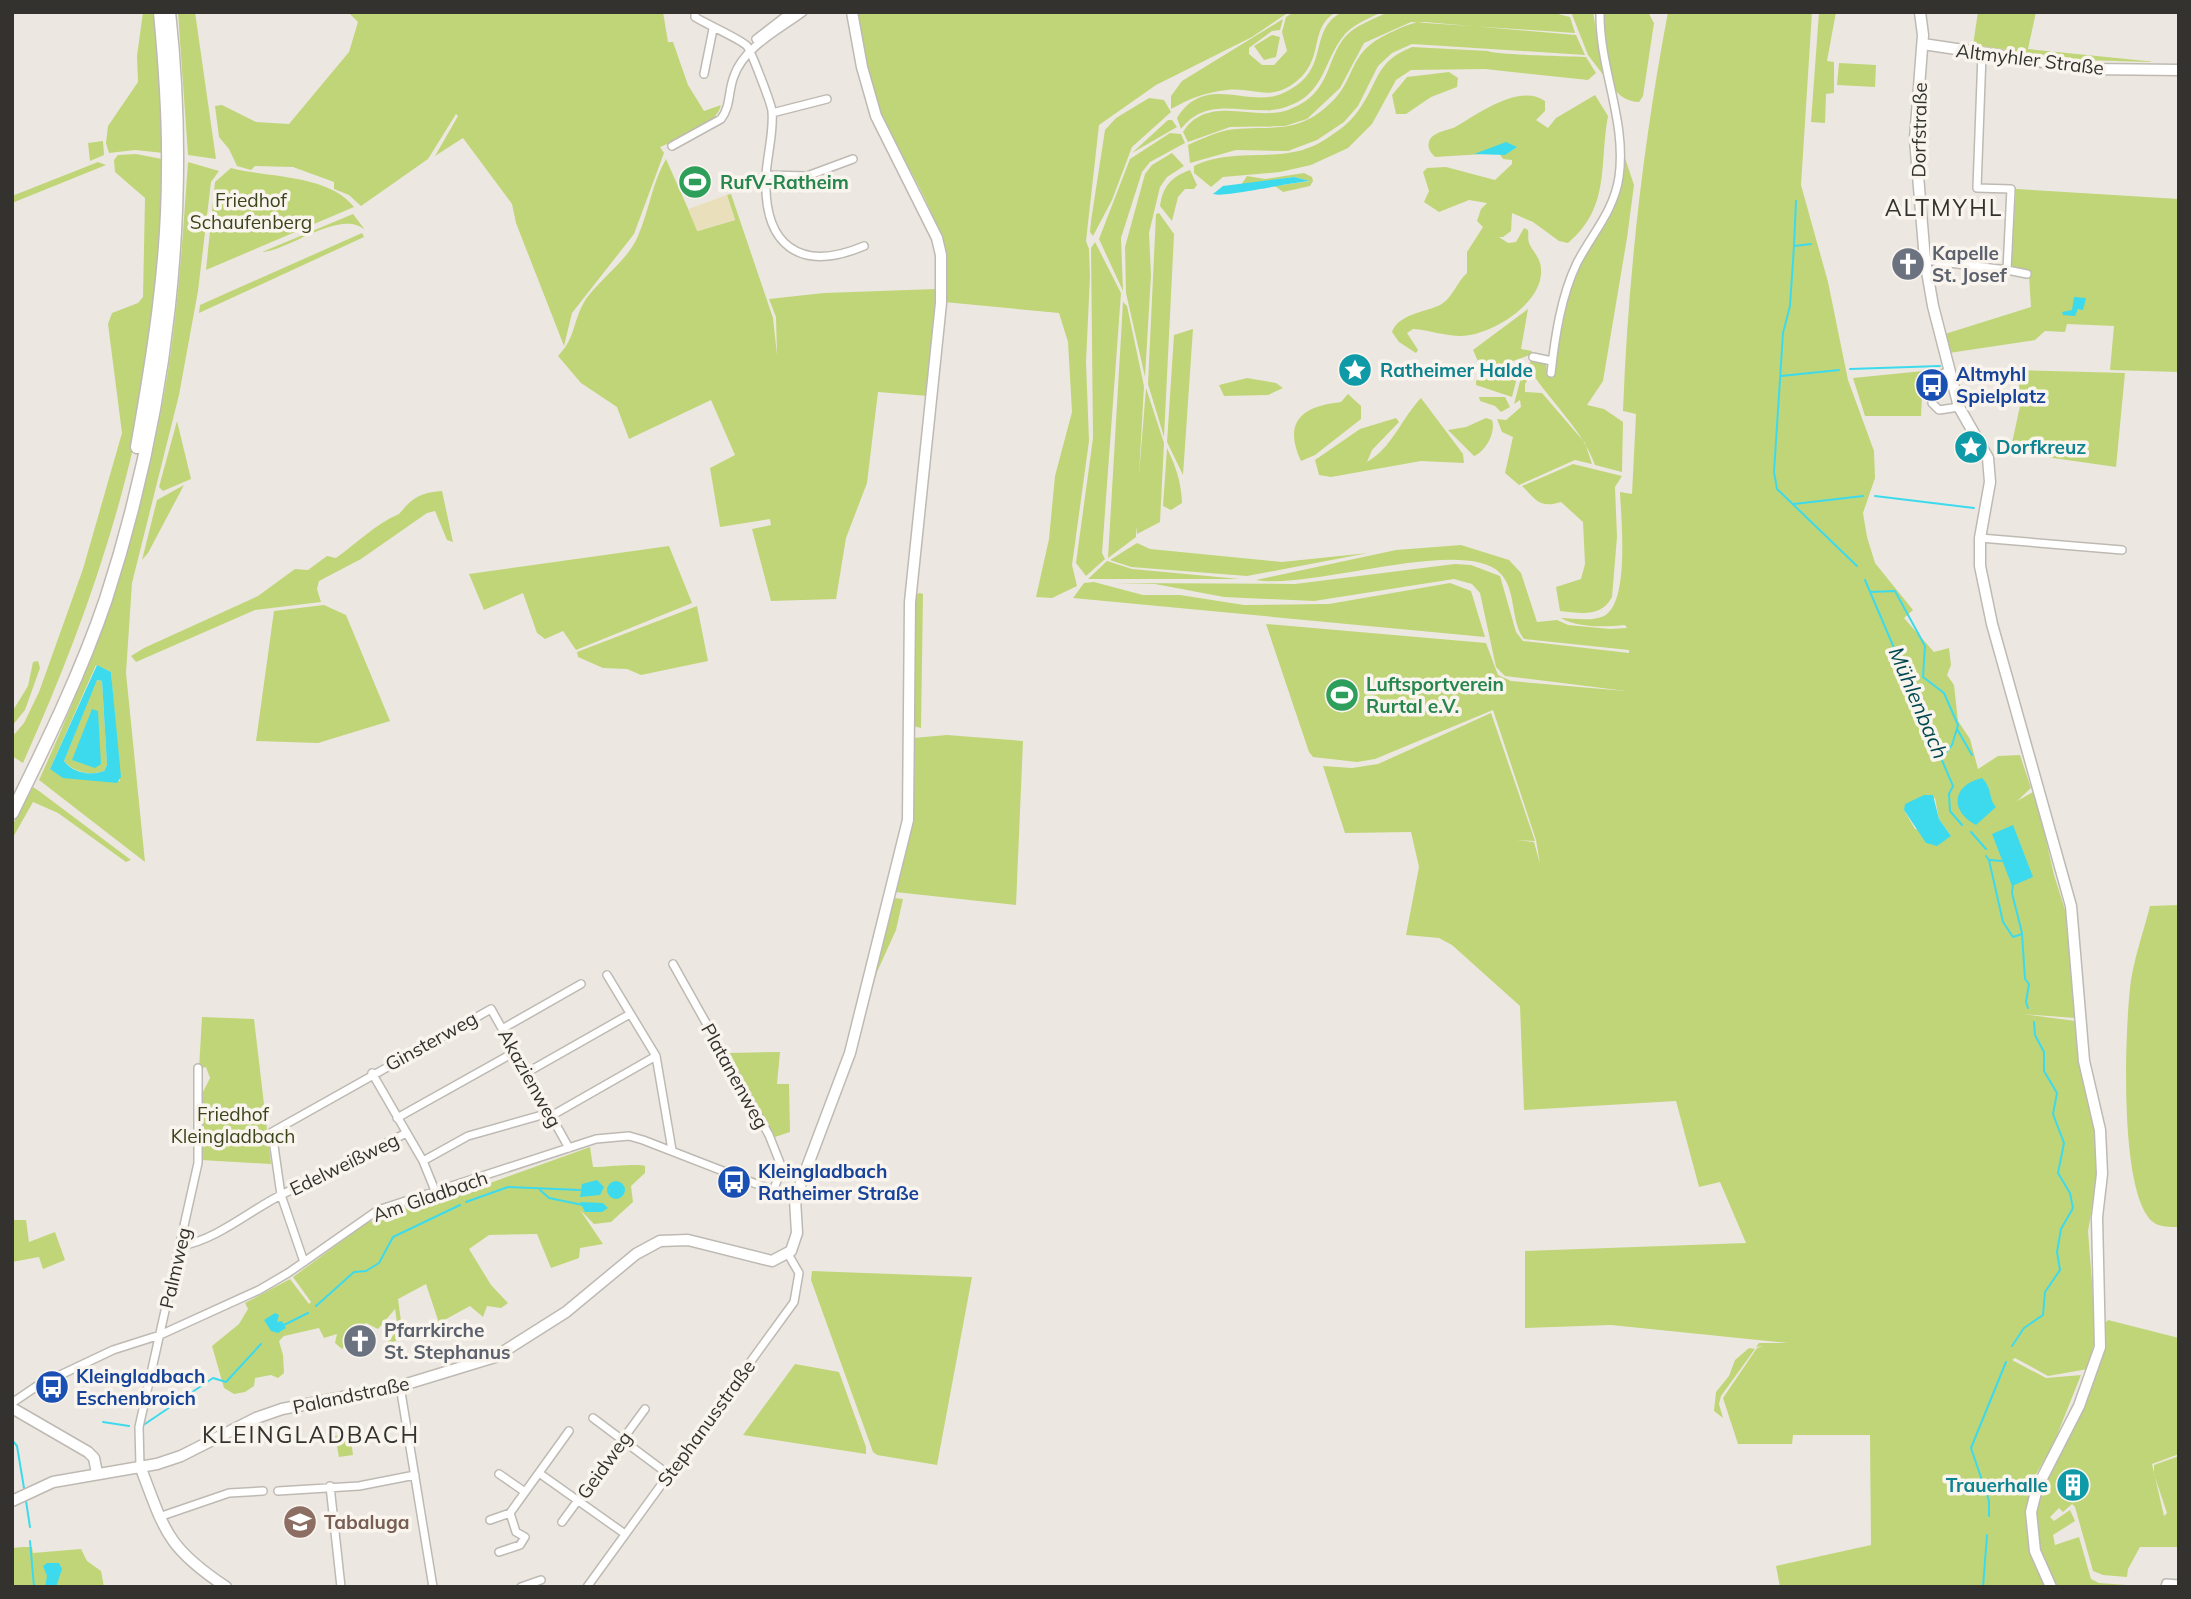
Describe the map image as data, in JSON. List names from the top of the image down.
{
  "streets": {
    "main road": ["Altmyhler Straße", "Dorfstraße", "Palandstraße"],
    "street": [
      "Ginsterweg",
      "Platanenweg",
      "Akazienweg",
      "Edelweißweg",
      "Am Gladbach",
      "Palmweg",
      "Stephanusstraße",
      "Geidweg"
    ]
  },
  "crossings": [
    ["Altmyhler Straße", "Dorfstraße"],
    ["Ginsterweg", "Akazienweg"],
    ["Ginsterweg", "Edelweißweg"],
    ["Platanenweg", "Am Gladbach"],
    ["Akazienweg", "Am Gladbach"],
    ["Edelweißweg", "Palmweg"],
    ["Am Gladbach", "Palmweg"],
    ["Palmweg", "Palandstraße"],
    ["Palandstraße", "Stephanusstraße"]
  ],
  "districts": ["ALTMYHL", "KLEINGLADBACH"],
  "water": ["Mühlenbach"],
  "parks": ["Friedhof Schaufenberg", "Friedhof Kleingladbach"],
  "places": {
    "sports": ["RufV-Ratheim", "Luftsportverein Rurtal e.V."],
    "church": ["Kapelle St. Josef", "Pfarrkirche St. Stephanus"],
    "place": ["Ratheimer Halde", "Dorfkreuz"],
    "bus stop": ["Altmyhl Spielplatz", "Kleingladbach Ratheimer Straße", "Kleingladbach Eschenbroich"],
    "building": ["Trauerhalle"],
    "school or university": ["Tabaluga"]
  }
}
